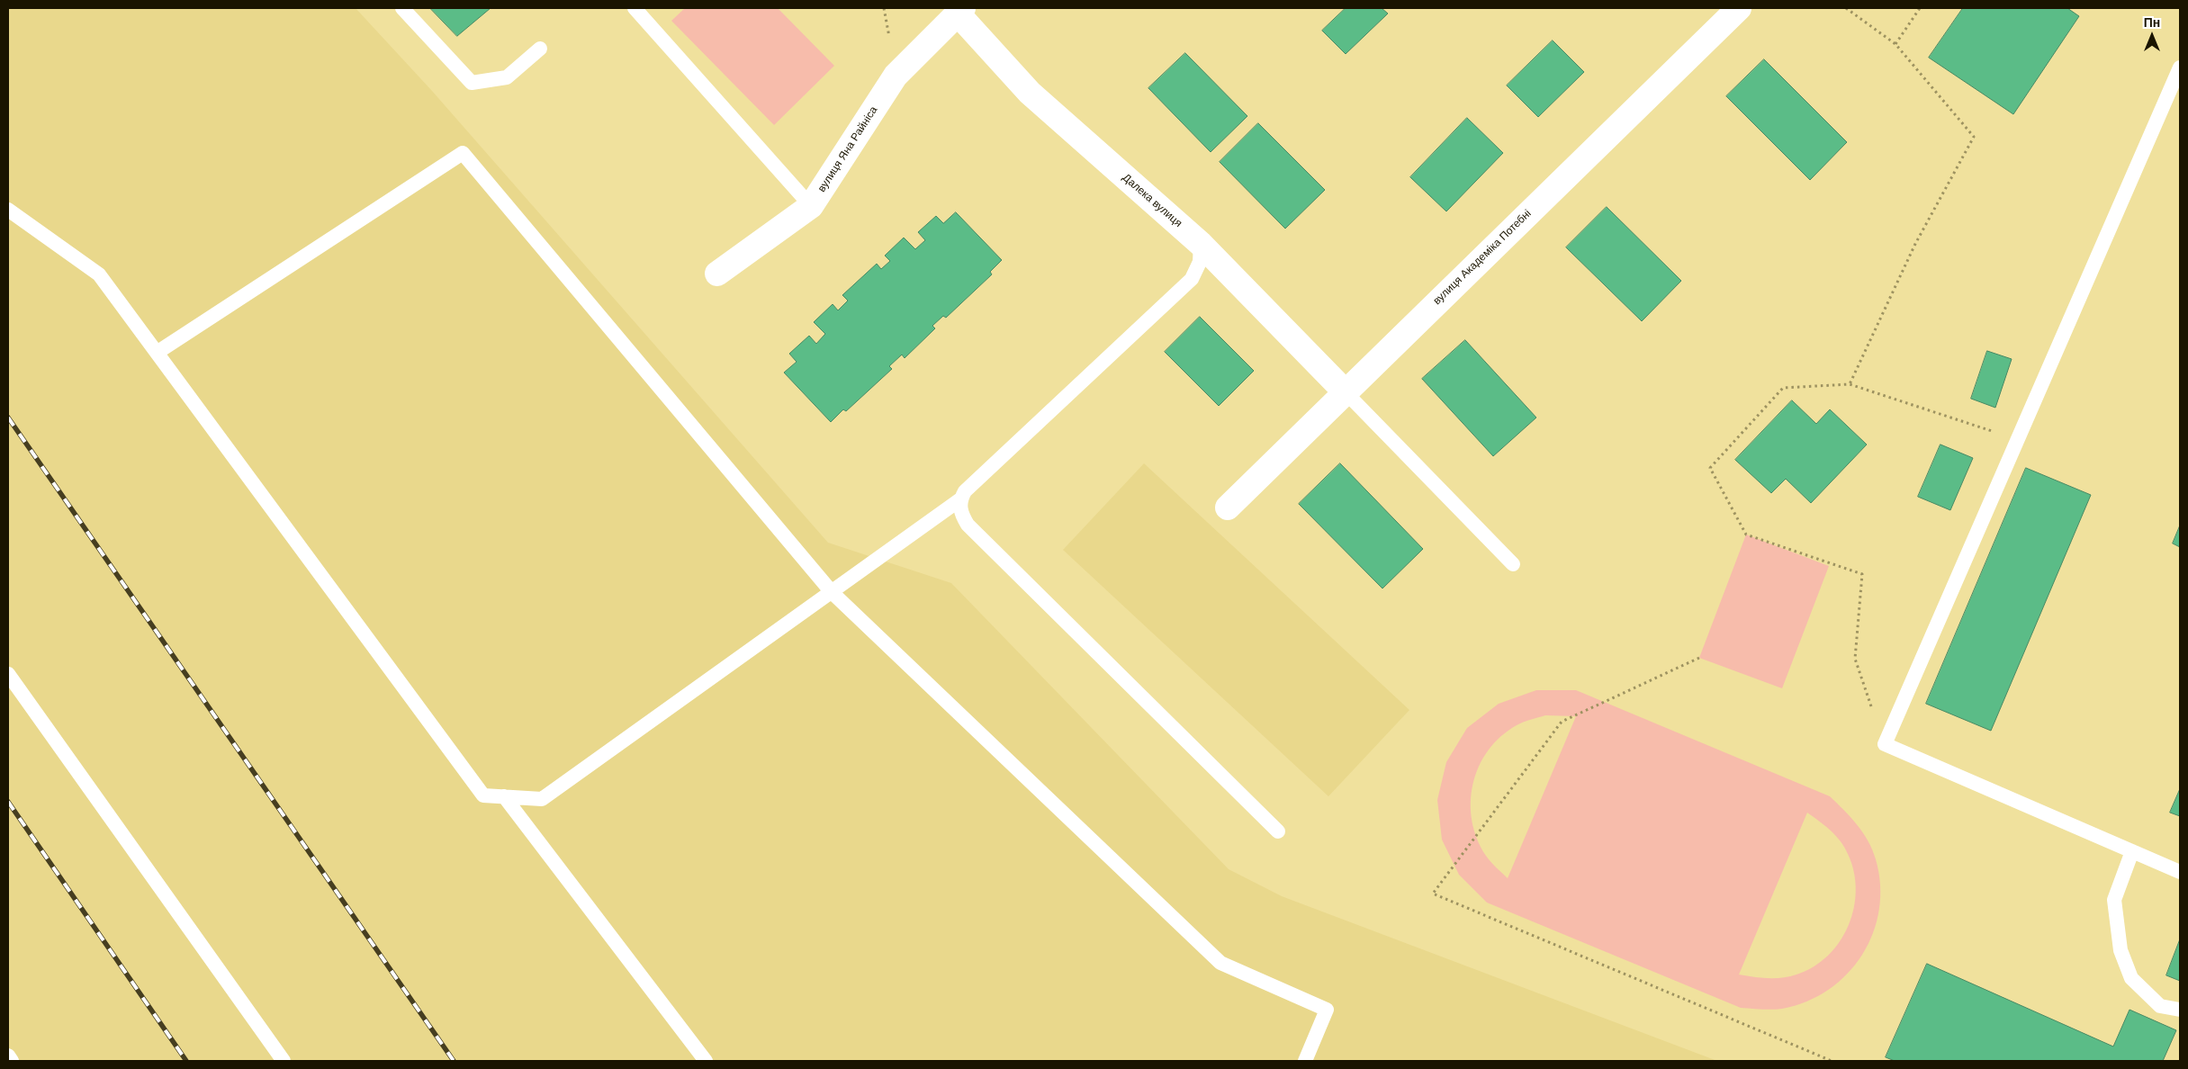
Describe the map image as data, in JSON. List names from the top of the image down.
{
  "streets": {
    "street": ["вулиця Яна Райніса", "Далека вулиця", "вулиця Академіка Потебні"]
  },
  "crossings": [
    ["вулиця Яна Райніса", "Далека вулиця"],
    ["Далека вулиця", "вулиця Академіка Потебні"]
  ],
  "north": "top"
}
